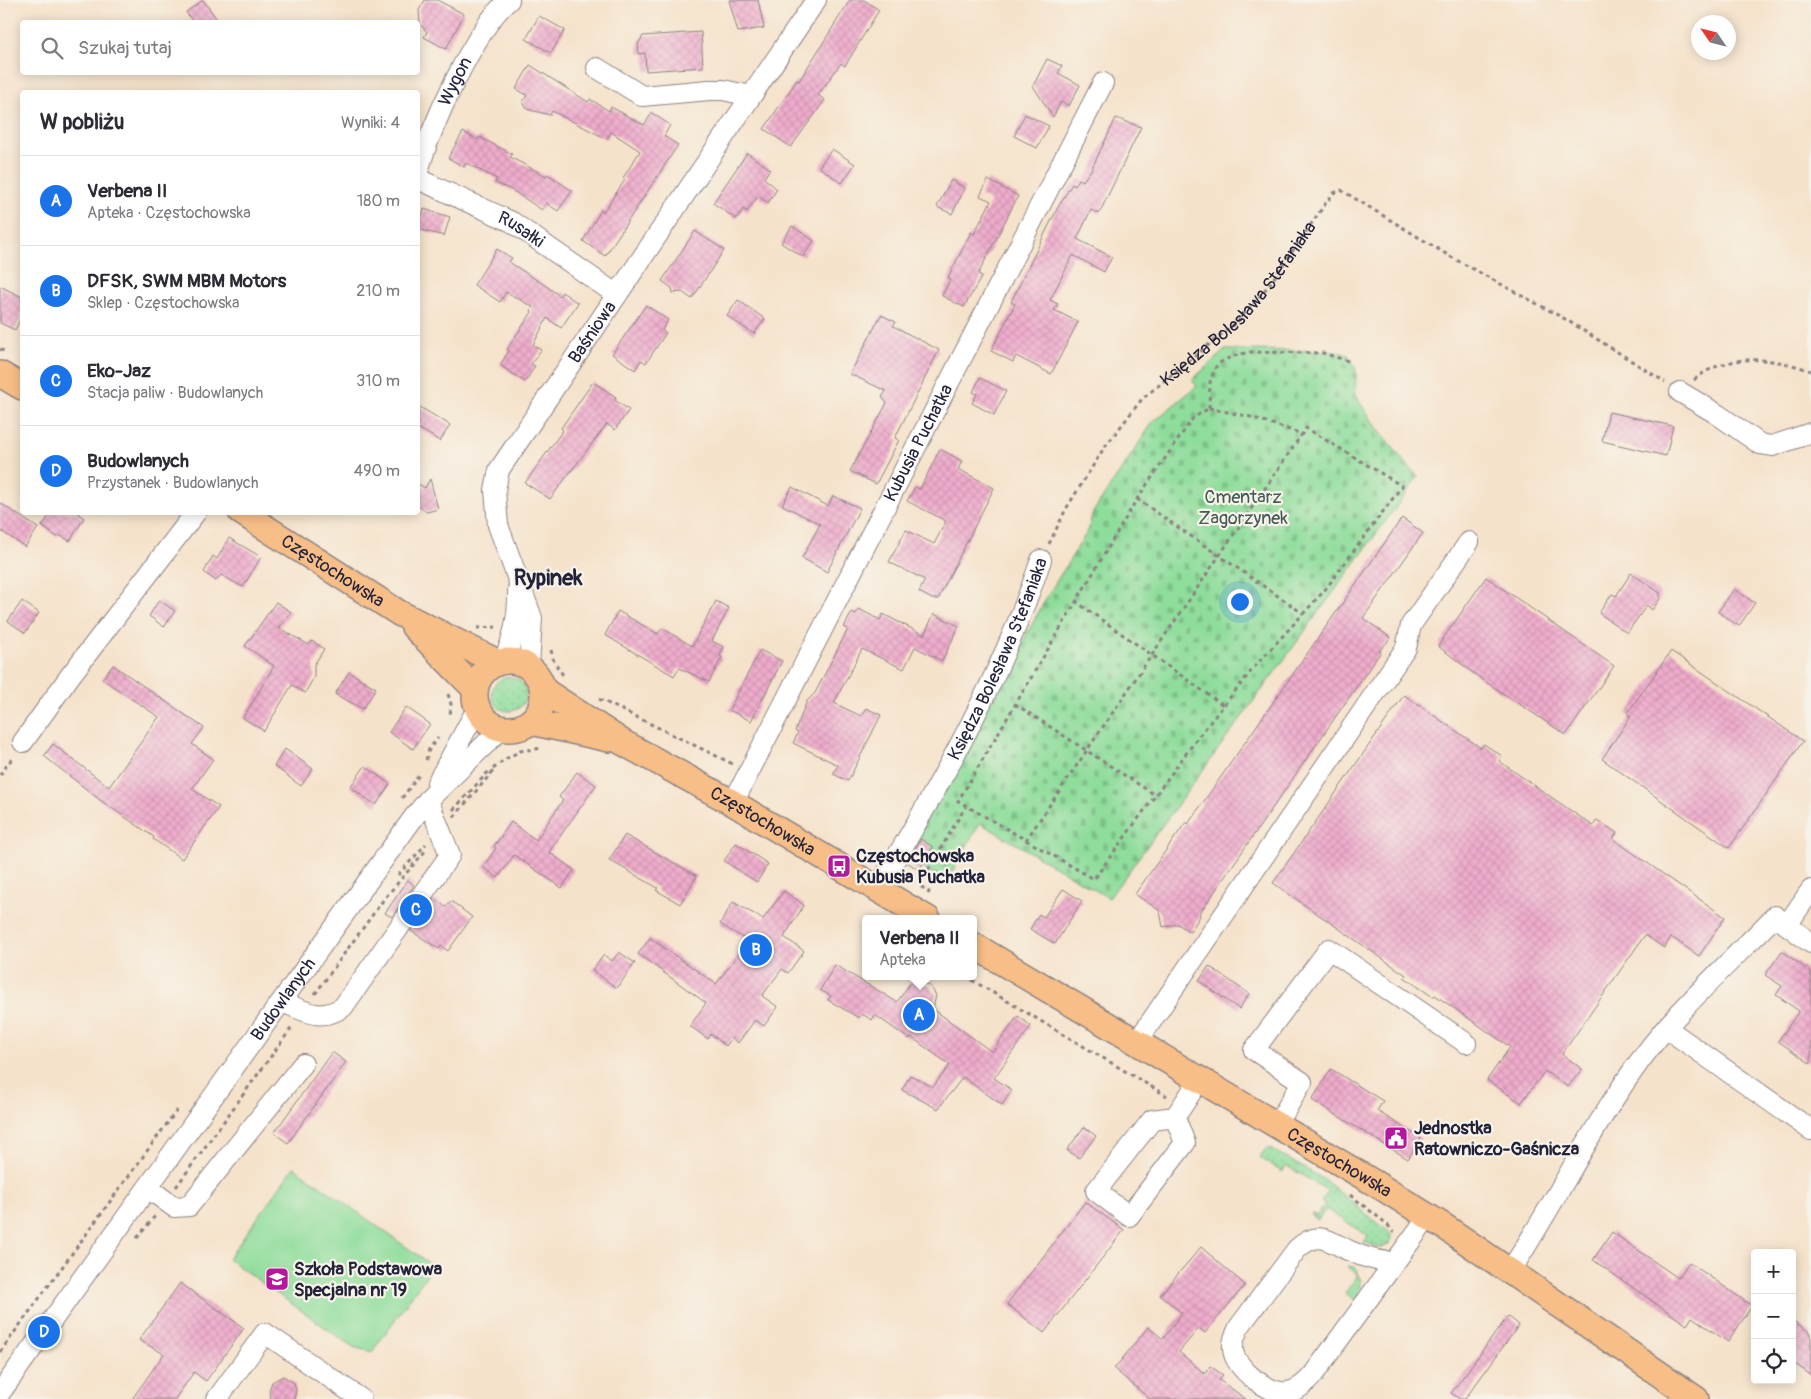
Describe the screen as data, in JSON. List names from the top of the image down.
{
  "streets": {
    "main road": ["Częstochowska"],
    "street": [
      "Wygon",
      "Rusałki",
      "Księdza Bolesława Stefaniaka",
      "Baśniowa",
      "Kubusia Puchatka",
      "Budowlanych"
    ]
  },
  "crossings": [
    ["Rusałki", "Baśniowa"],
    ["Księdza Bolesława Stefaniaka", "Częstochowska"],
    ["Baśniowa", "Częstochowska"],
    ["Baśniowa", "Budowlanych"],
    ["Kubusia Puchatka", "Częstochowska"],
    ["Częstochowska", "Budowlanych"]
  ],
  "districts": ["Rypinek"],
  "parks": ["Cmentarz Zagorzynek"],
  "places": {
    "bus stop": ["Częstochowska Kubusia Puchatka"],
    "public building": ["Jednostka Ratowniczo-Gaśnicza"],
    "school or university": ["Szkoła Podstawowa Specjalna nr 19"]
  },
  "north": "top left",
  "page": {
    "search": "Szukaj tutaj",
    "heading": ["W pobliżu", "Wyniki: 4"],
    "list": [
      {
        "mark": "A",
        "name": "Verbena II",
        "note": "Apteka · Częstochowska",
        "value": "180 m"
      },
      {
        "mark": "B",
        "name": "DFSK, SWM MBM Motors",
        "note": "Sklep · Częstochowska",
        "value": "210 m"
      },
      {
        "mark": "C",
        "name": "Eko-Jaz",
        "note": "Stacja paliw · Budowlanych",
        "value": "310 m"
      },
      {
        "mark": "D",
        "name": "Budowlanych",
        "note": "Przystanek · Budowlanych",
        "value": "490 m"
      }
    ],
    "pins": [
      "C",
      "B",
      "A",
      "D"
    ],
    "popup": ["Verbena II", "Apteka"],
    "map_buttons": ["+", "−"]
  }
}
